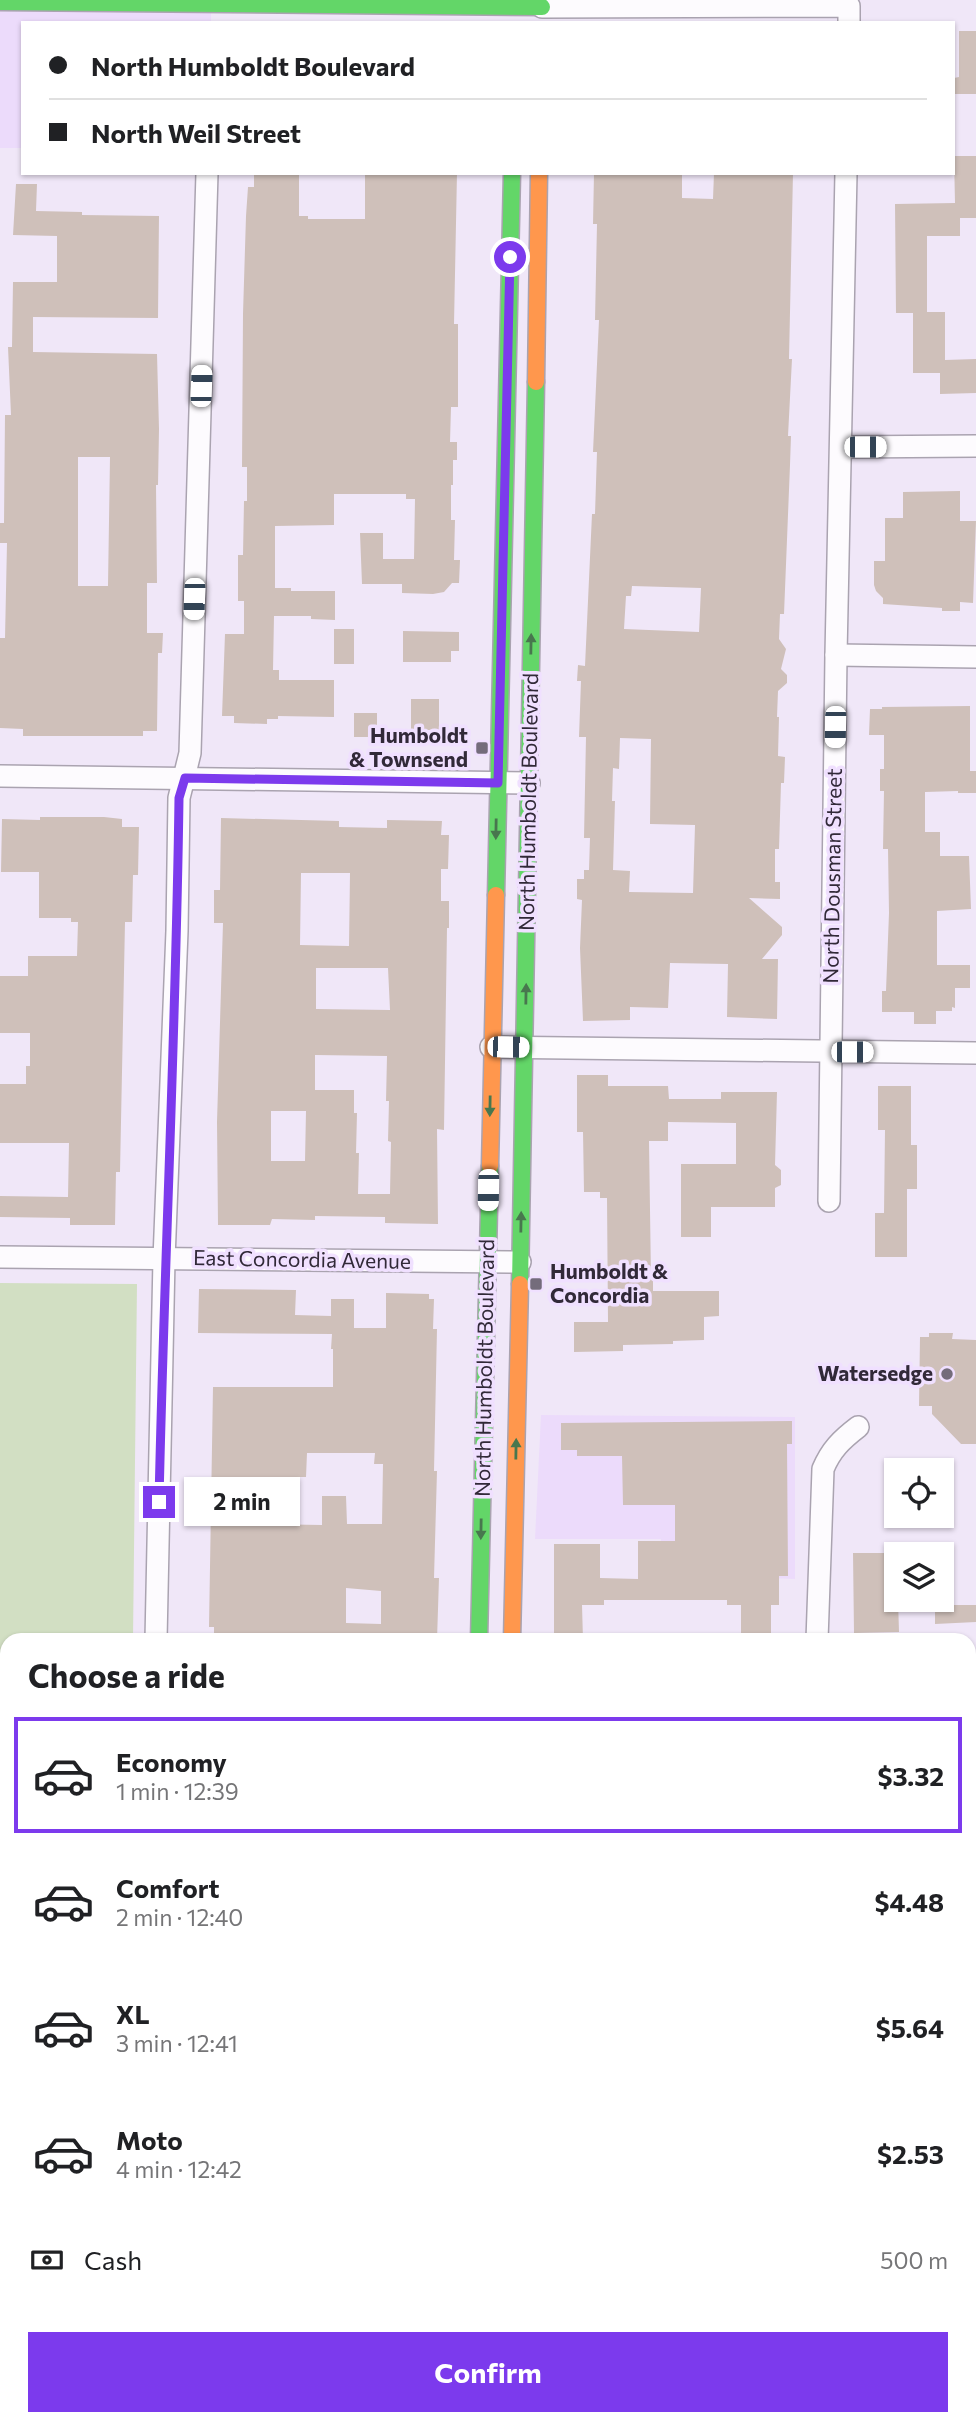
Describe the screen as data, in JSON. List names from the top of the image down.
{
  "streets": {
    "main road": ["North Humboldt Boulevard"],
    "street": ["North Dousman Street", "East Concordia Avenue"]
  },
  "crossings": [
    ["North Humboldt Boulevard", "East Concordia Avenue"]
  ],
  "places": {
    "transit": ["Humboldt & Townsend", "Humboldt & Concordia"],
    "other": ["Watersedge"]
  },
  "page": {
    "banner": ["North Humboldt Boulevard", "North Weil Street"],
    "bubble": "2 min",
    "heading": "Choose a ride",
    "list": [
      {
        "name": "Economy",
        "note": "1 min · 12:39",
        "value": "$3.32"
      },
      {
        "name": "Comfort",
        "note": "2 min · 12:40",
        "value": "$4.48"
      },
      {
        "name": "XL",
        "note": "3 min · 12:41",
        "value": "$5.64"
      },
      {
        "name": "Moto",
        "note": "4 min · 12:42",
        "value": "$2.53"
      }
    ],
    "pay": ["Cash", "500 m"],
    "buttons": "Confirm"
  }
}
